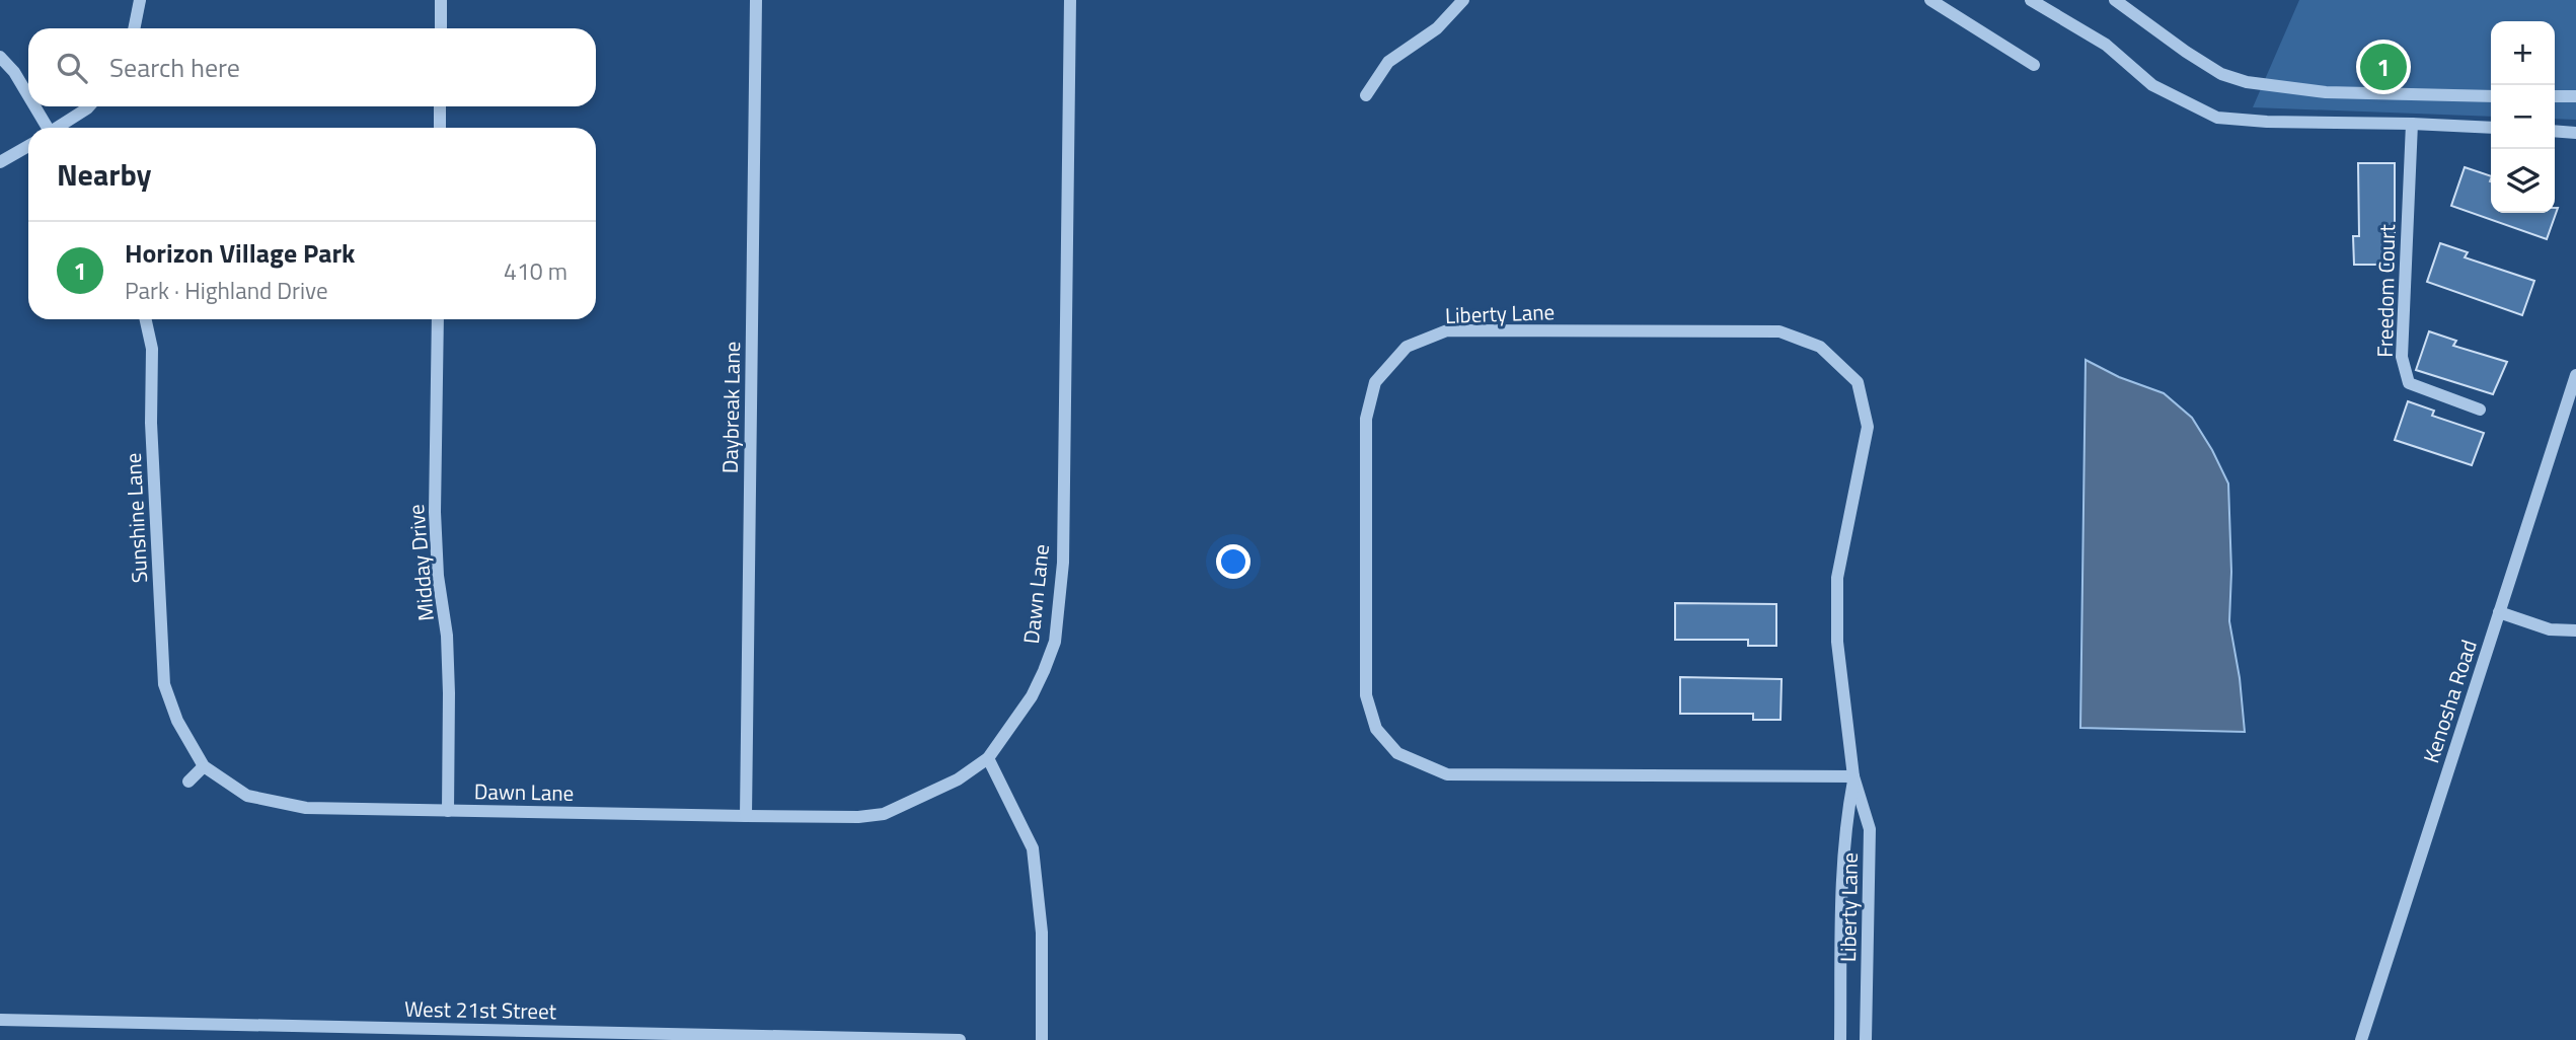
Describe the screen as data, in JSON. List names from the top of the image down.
{
  "streets": {
    "street": [
      "Freedom Court",
      "Liberty Lane",
      "Daybreak Lane",
      "Sunshine Lane",
      "Midday Drive",
      "Dawn Lane",
      "Kenosha Road",
      "West 21st Street"
    ]
  },
  "crossings": [
    ["Daybreak Lane", "Dawn Lane"],
    ["Sunshine Lane", "Dawn Lane"],
    ["Midday Drive", "Dawn Lane"]
  ],
  "page": {
    "map_buttons": ["+", "−"],
    "search": "Search here",
    "pins": "1",
    "heading": "Nearby",
    "list": [
      {
        "mark": "1",
        "name": "Horizon Village Park",
        "note": "Park · Highland Drive",
        "value": "410 m"
      }
    ]
  }
}
